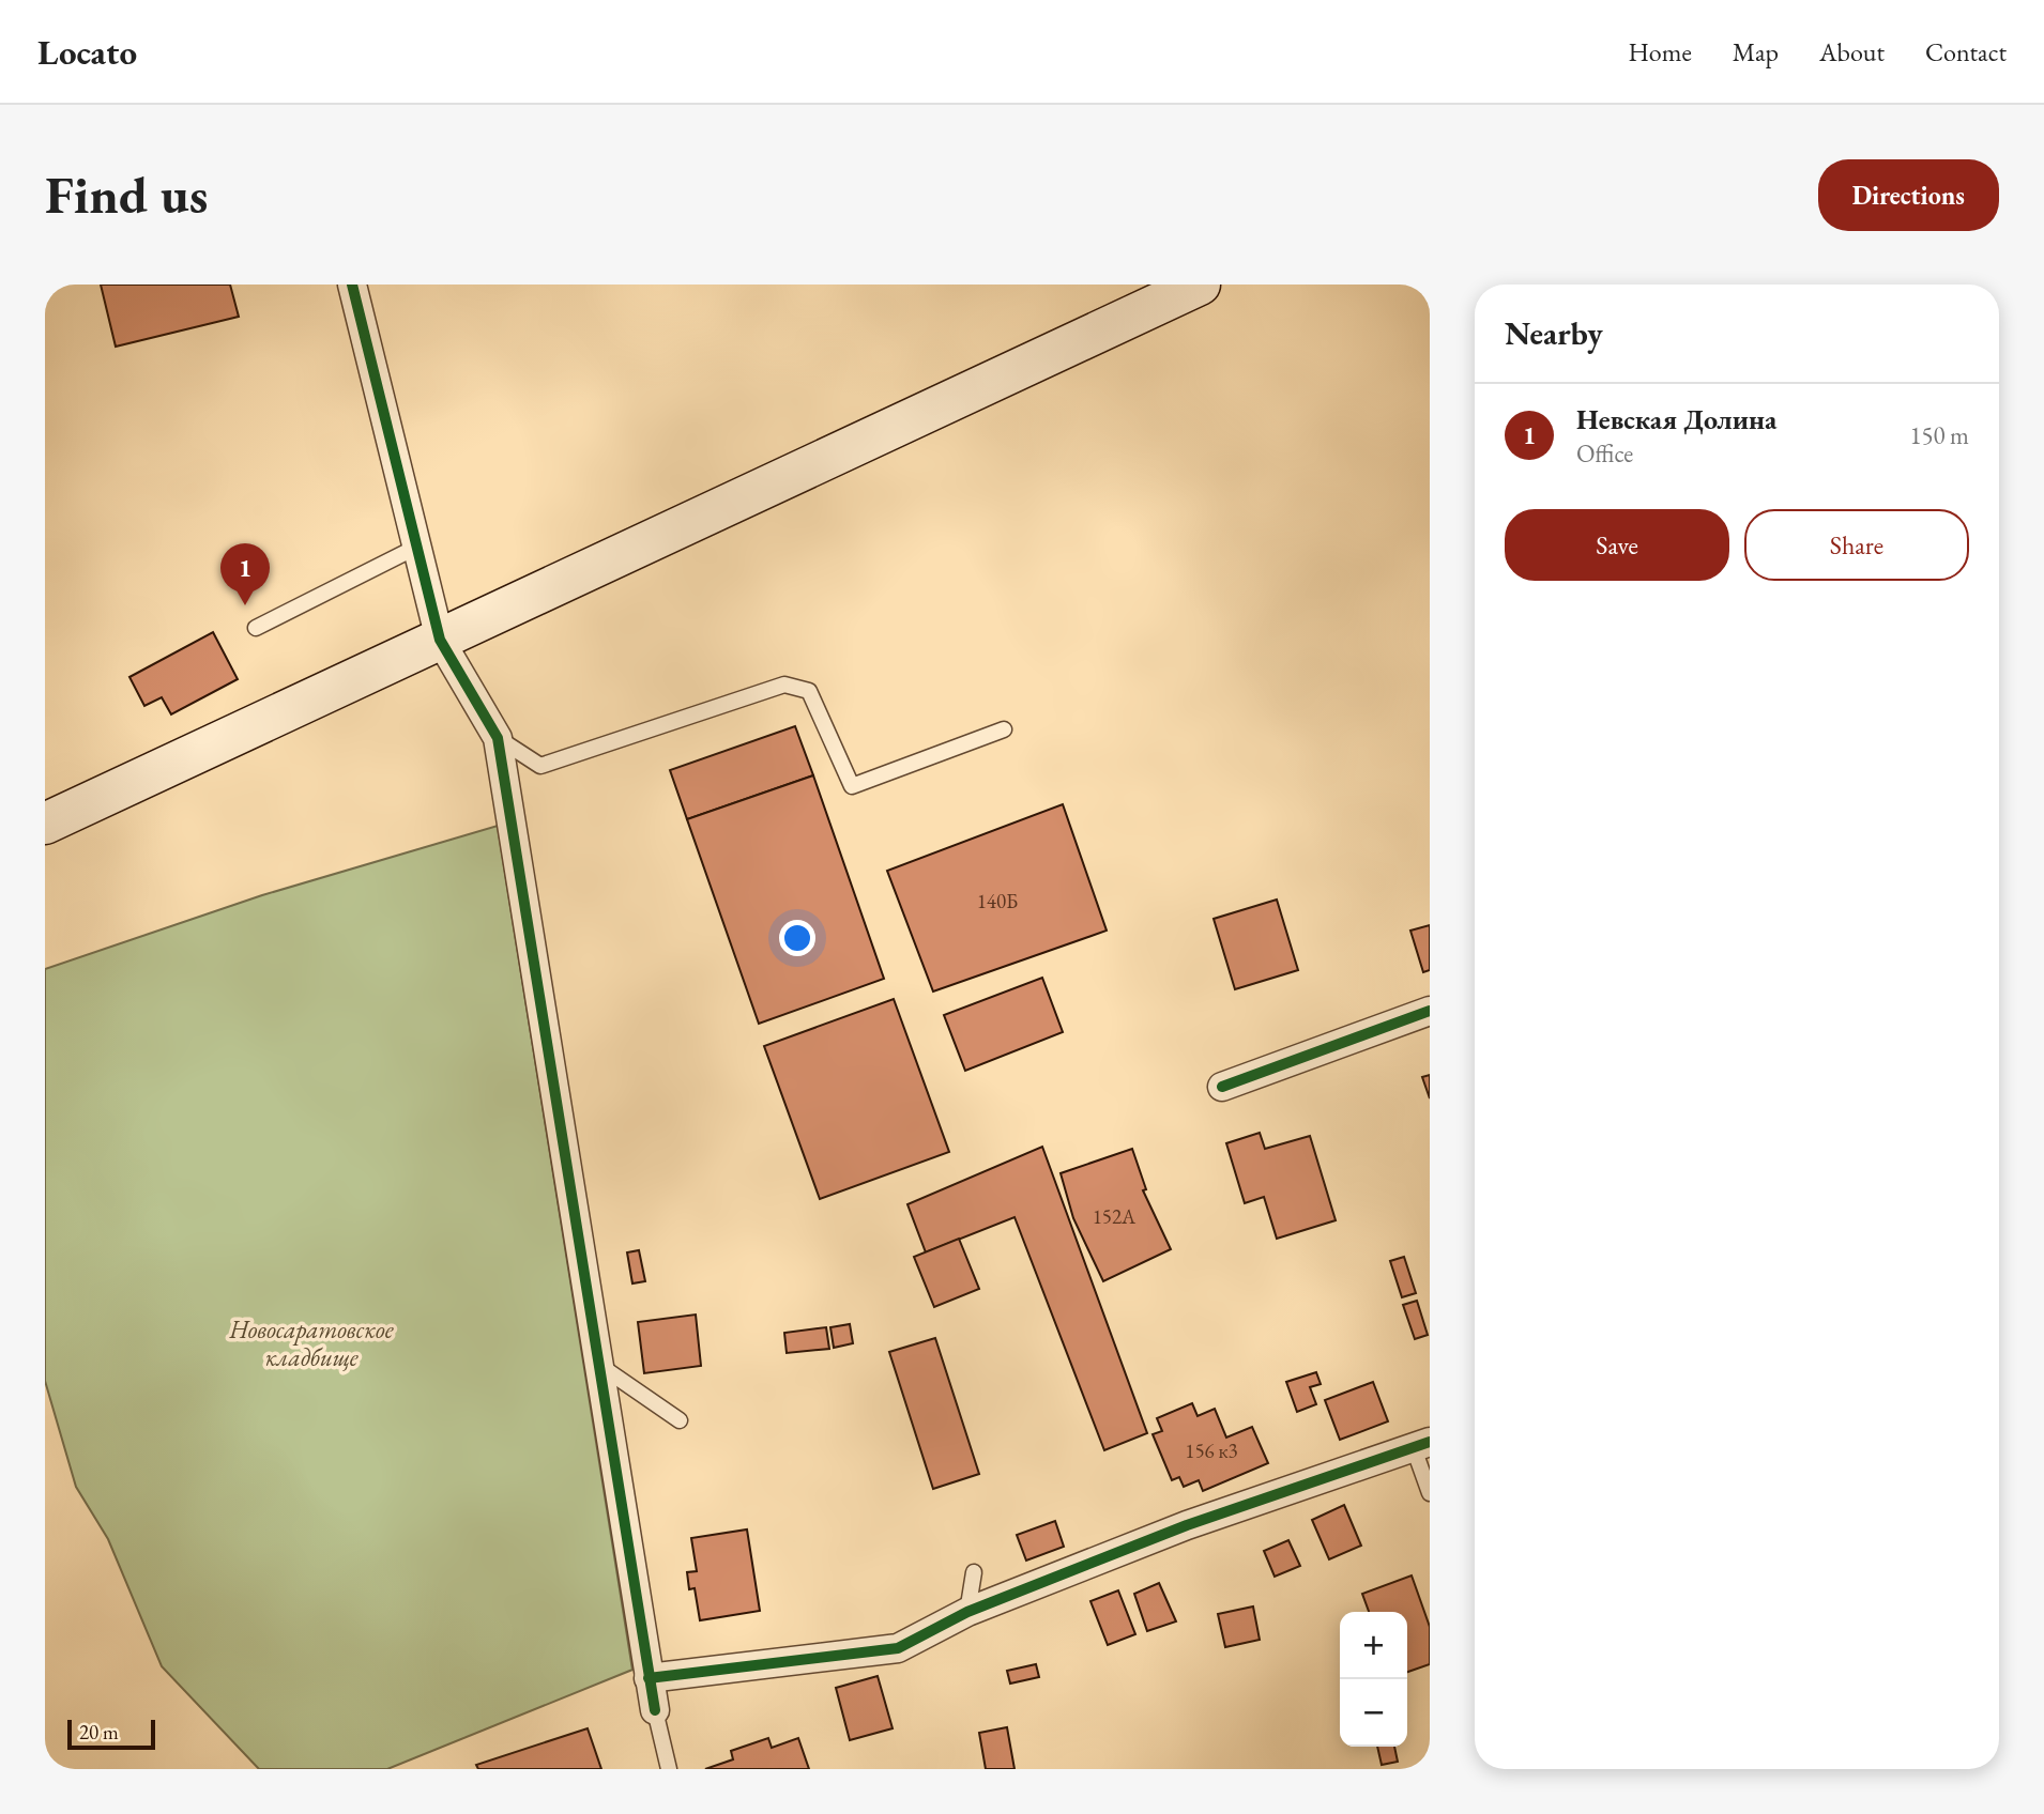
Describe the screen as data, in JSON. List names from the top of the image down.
{
  "parks": ["Новосаратовское кладбище"],
  "house_numbers": ["140Б", "152А", "156 к3"],
  "scale_bar": "20 m",
  "page": {
    "header": "Locato",
    "nav": [
      "Home",
      "Map",
      "About",
      "Contact"
    ],
    "buttons": [
      "Directions",
      ["Save", "Share"]
    ],
    "title": "Find us",
    "heading": "Nearby",
    "list": [
      {
        "mark": "1",
        "name": "Невская Долина",
        "note": "Office",
        "value": "150 m"
      }
    ],
    "pins": "1",
    "map_buttons": ["+", "−"],
    "scale": "20 m"
  }
}
